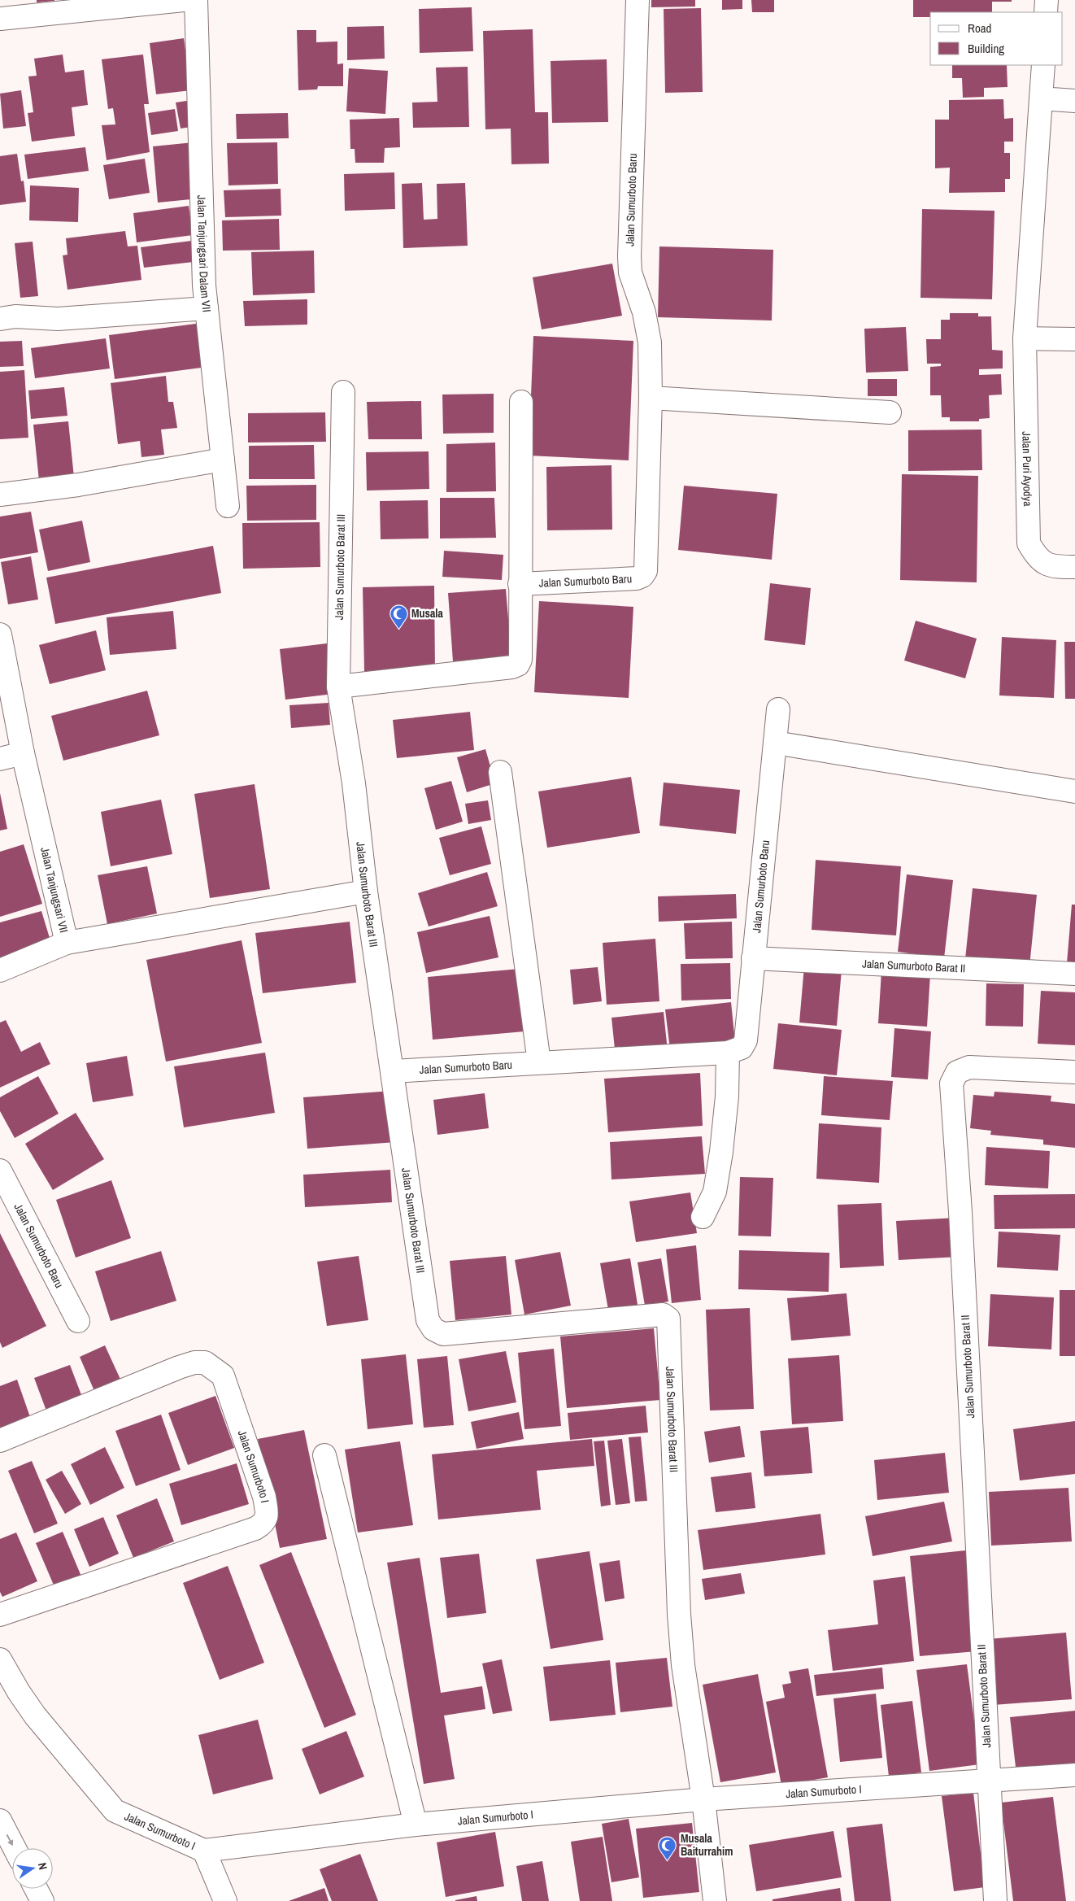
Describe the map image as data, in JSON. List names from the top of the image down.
{
  "streets": {
    "main road": [
      "Jalan Sumurboto Baru",
      "Jalan Tanjungsari Dalam VII",
      "Jalan Puri Ayodya",
      "Jalan Sumurboto Barat III",
      "Jalan Tanjungsari VII",
      "Jalan Sumurboto Barat II",
      "Jalan Sumurboto I"
    ]
  },
  "crossings": [
    ["Jalan Sumurboto Baru", "Jalan Sumurboto Barat III"],
    ["Jalan Sumurboto Baru", "Jalan Sumurboto Barat II"],
    ["Jalan Sumurboto Barat III", "Jalan Tanjungsari VII"],
    ["Jalan Sumurboto Barat III", "Jalan Sumurboto I"],
    ["Jalan Sumurboto Barat II", "Jalan Sumurboto I"]
  ],
  "places": {
    "mosque": ["Musala", "Musala Baiturrahim"]
  },
  "legend": ["Road", "Building"],
  "north": "right"
}
